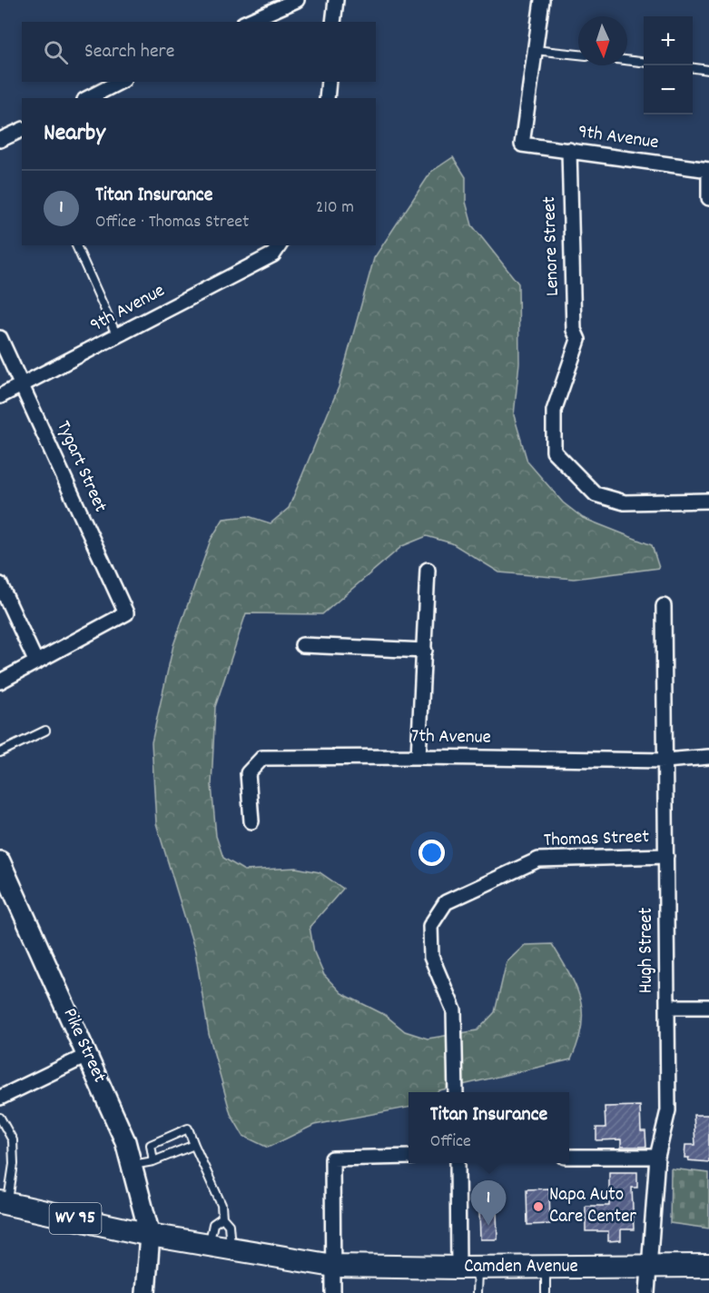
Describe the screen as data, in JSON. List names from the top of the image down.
{
  "streets": {
    "main road": ["Pike Street", "WV 95", "Camden Avenue"],
    "street": [
      "9th Avenue",
      "Lenore Street",
      "Tygart Street",
      "7th Avenue",
      "Thomas Street",
      "Hugh Street"
    ]
  },
  "crossings": [
    ["9th Avenue", "Lenore Street"],
    ["9th Avenue", "Tygart Street"],
    ["7th Avenue", "Hugh Street"],
    ["Thomas Street", "Hugh Street"],
    ["Hugh Street", "Camden Avenue"],
    ["Pike Street", "Camden Avenue"]
  ],
  "places": ["Napa Auto Care Center"],
  "north": "bottom",
  "page": {
    "map_buttons": ["+", "−"],
    "search": "Search here",
    "heading": "Nearby",
    "list": [
      {
        "mark": "1",
        "name": "Titan Insurance",
        "note": "Office · Thomas Street",
        "value": "210 m"
      }
    ],
    "popup": ["Titan Insurance", "Office"],
    "pins": "1"
  }
}
